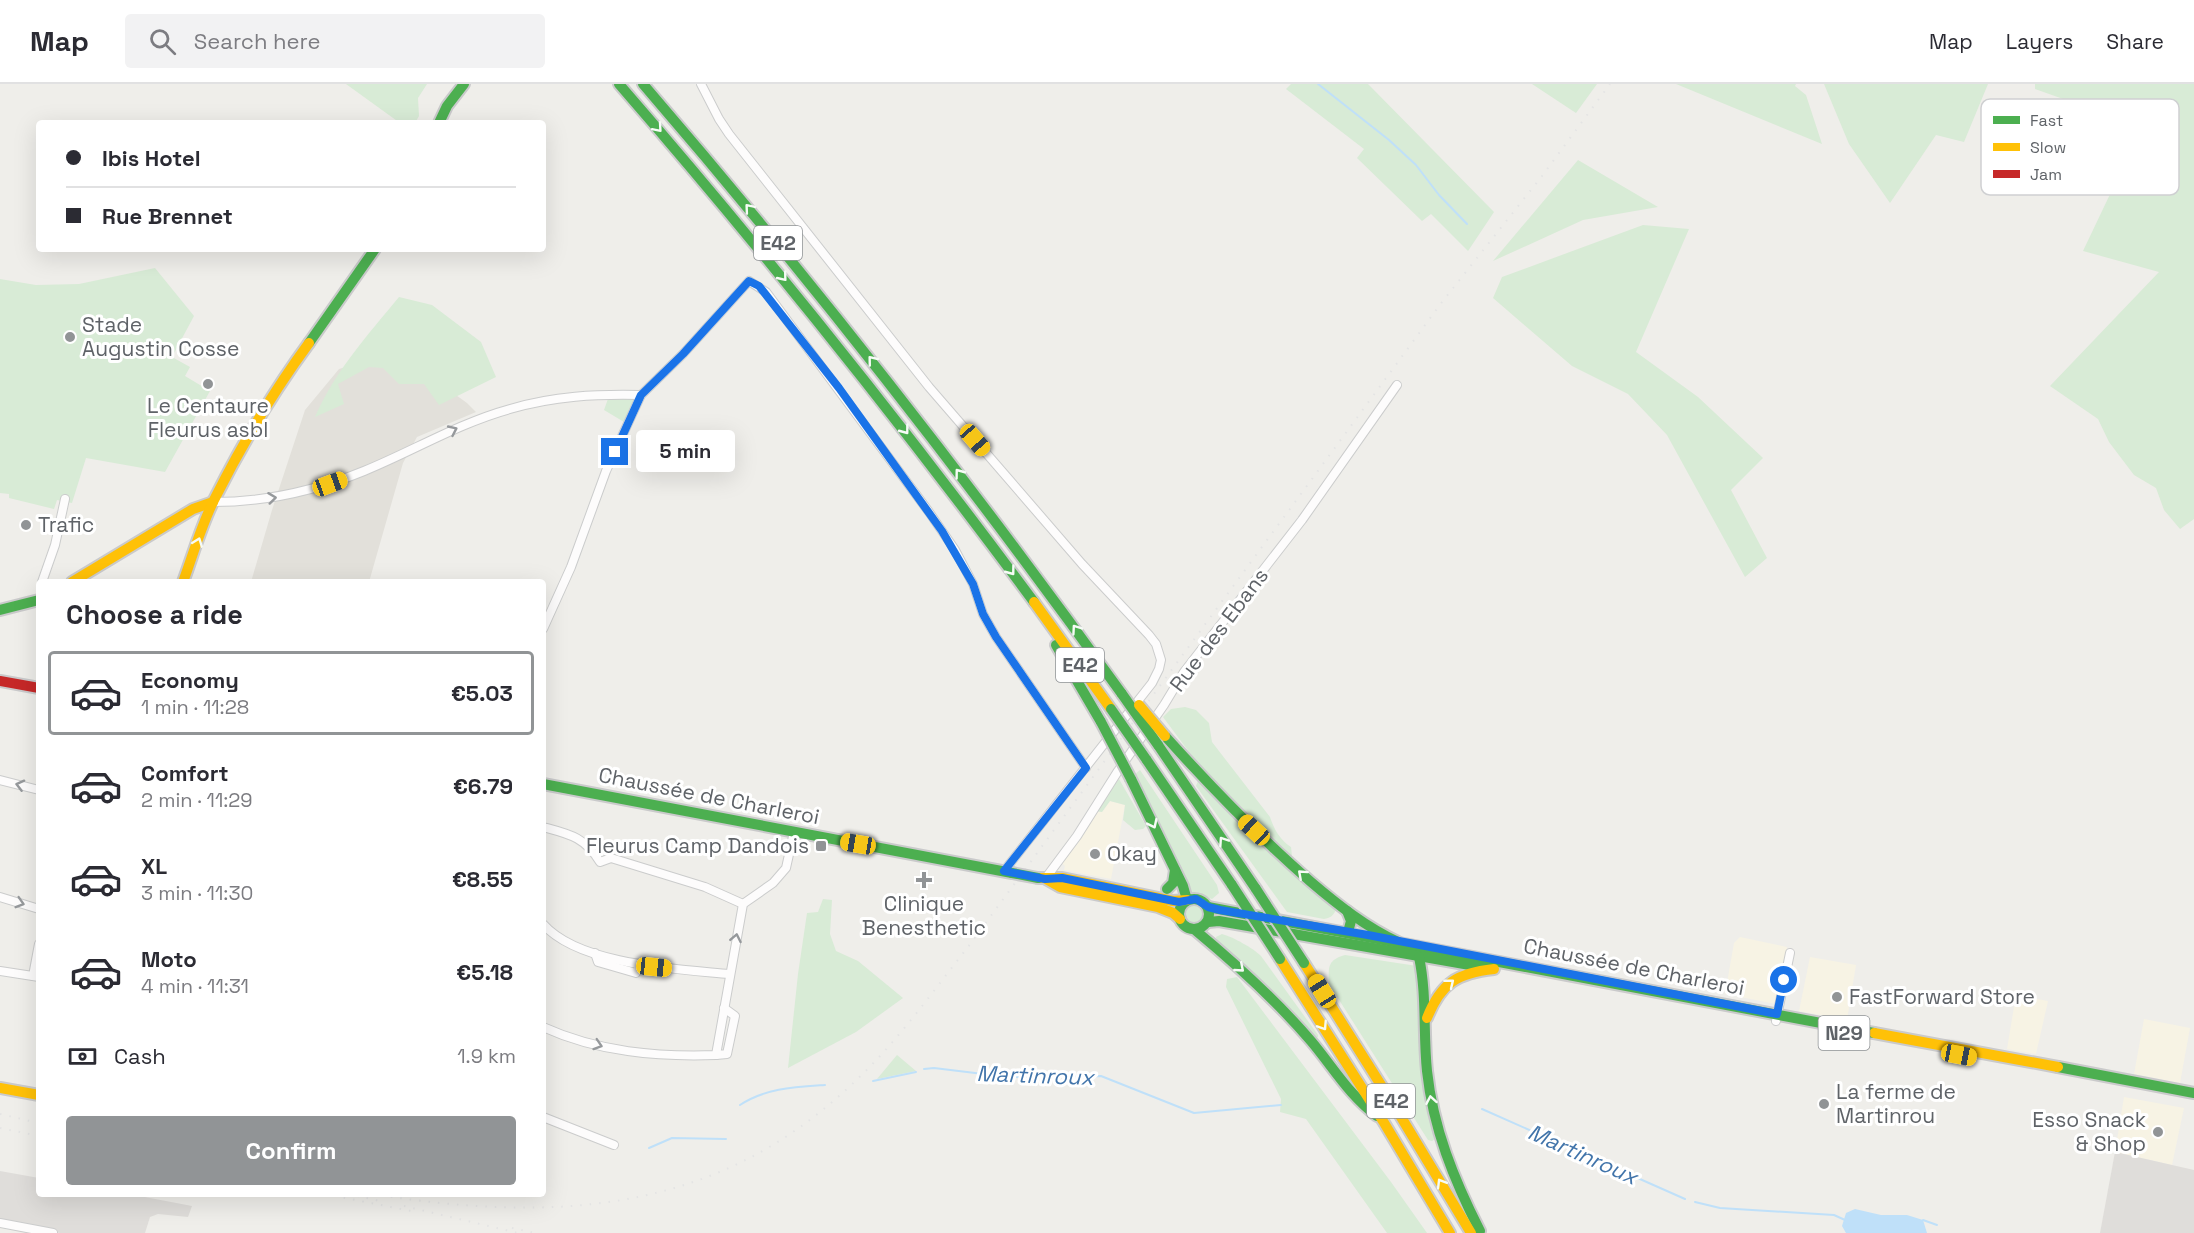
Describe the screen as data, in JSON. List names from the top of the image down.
{
  "streets": {
    "main road": ["E42", "Chaussée de Charleroi", "N29"],
    "street": ["Rue des Ebans"]
  },
  "crossings": [
    ["Rue des Ebans", "Chaussée de Charleroi"],
    ["Rue des Ebans", "N29"],
    ["Chaussée de Charleroi", "N29"]
  ],
  "water": ["Martinroux"],
  "places": {
    "other": [
      "Stade Augustin Cosse",
      "Le Centaure Fleurus asbl",
      "Trafic",
      "Okay",
      "FastForward Store",
      "La ferme de Martinrou",
      "Esso Snack & Shop"
    ],
    "transit": ["Fleurus Camp Dandois"],
    "health": ["Clinique Benesthetic"]
  },
  "legend": ["Fast", "Slow", "Jam"],
  "page": {
    "header": "Map",
    "search": "Search here",
    "nav": ["Map", "Layers", "Share"],
    "banner": ["Ibis Hotel", "Rue Brennet"],
    "bubble": "5 min",
    "heading": "Choose a ride",
    "list": [
      {
        "name": "Economy",
        "note": "1 min · 11:28",
        "value": "€5.03"
      },
      {
        "name": "Comfort",
        "note": "2 min · 11:29",
        "value": "€6.79"
      },
      {
        "name": "XL",
        "note": "3 min · 11:30",
        "value": "€8.55"
      },
      {
        "name": "Moto",
        "note": "4 min · 11:31",
        "value": "€5.18"
      }
    ],
    "pay": ["Cash", "1.9 km"],
    "buttons": "Confirm"
  }
}
